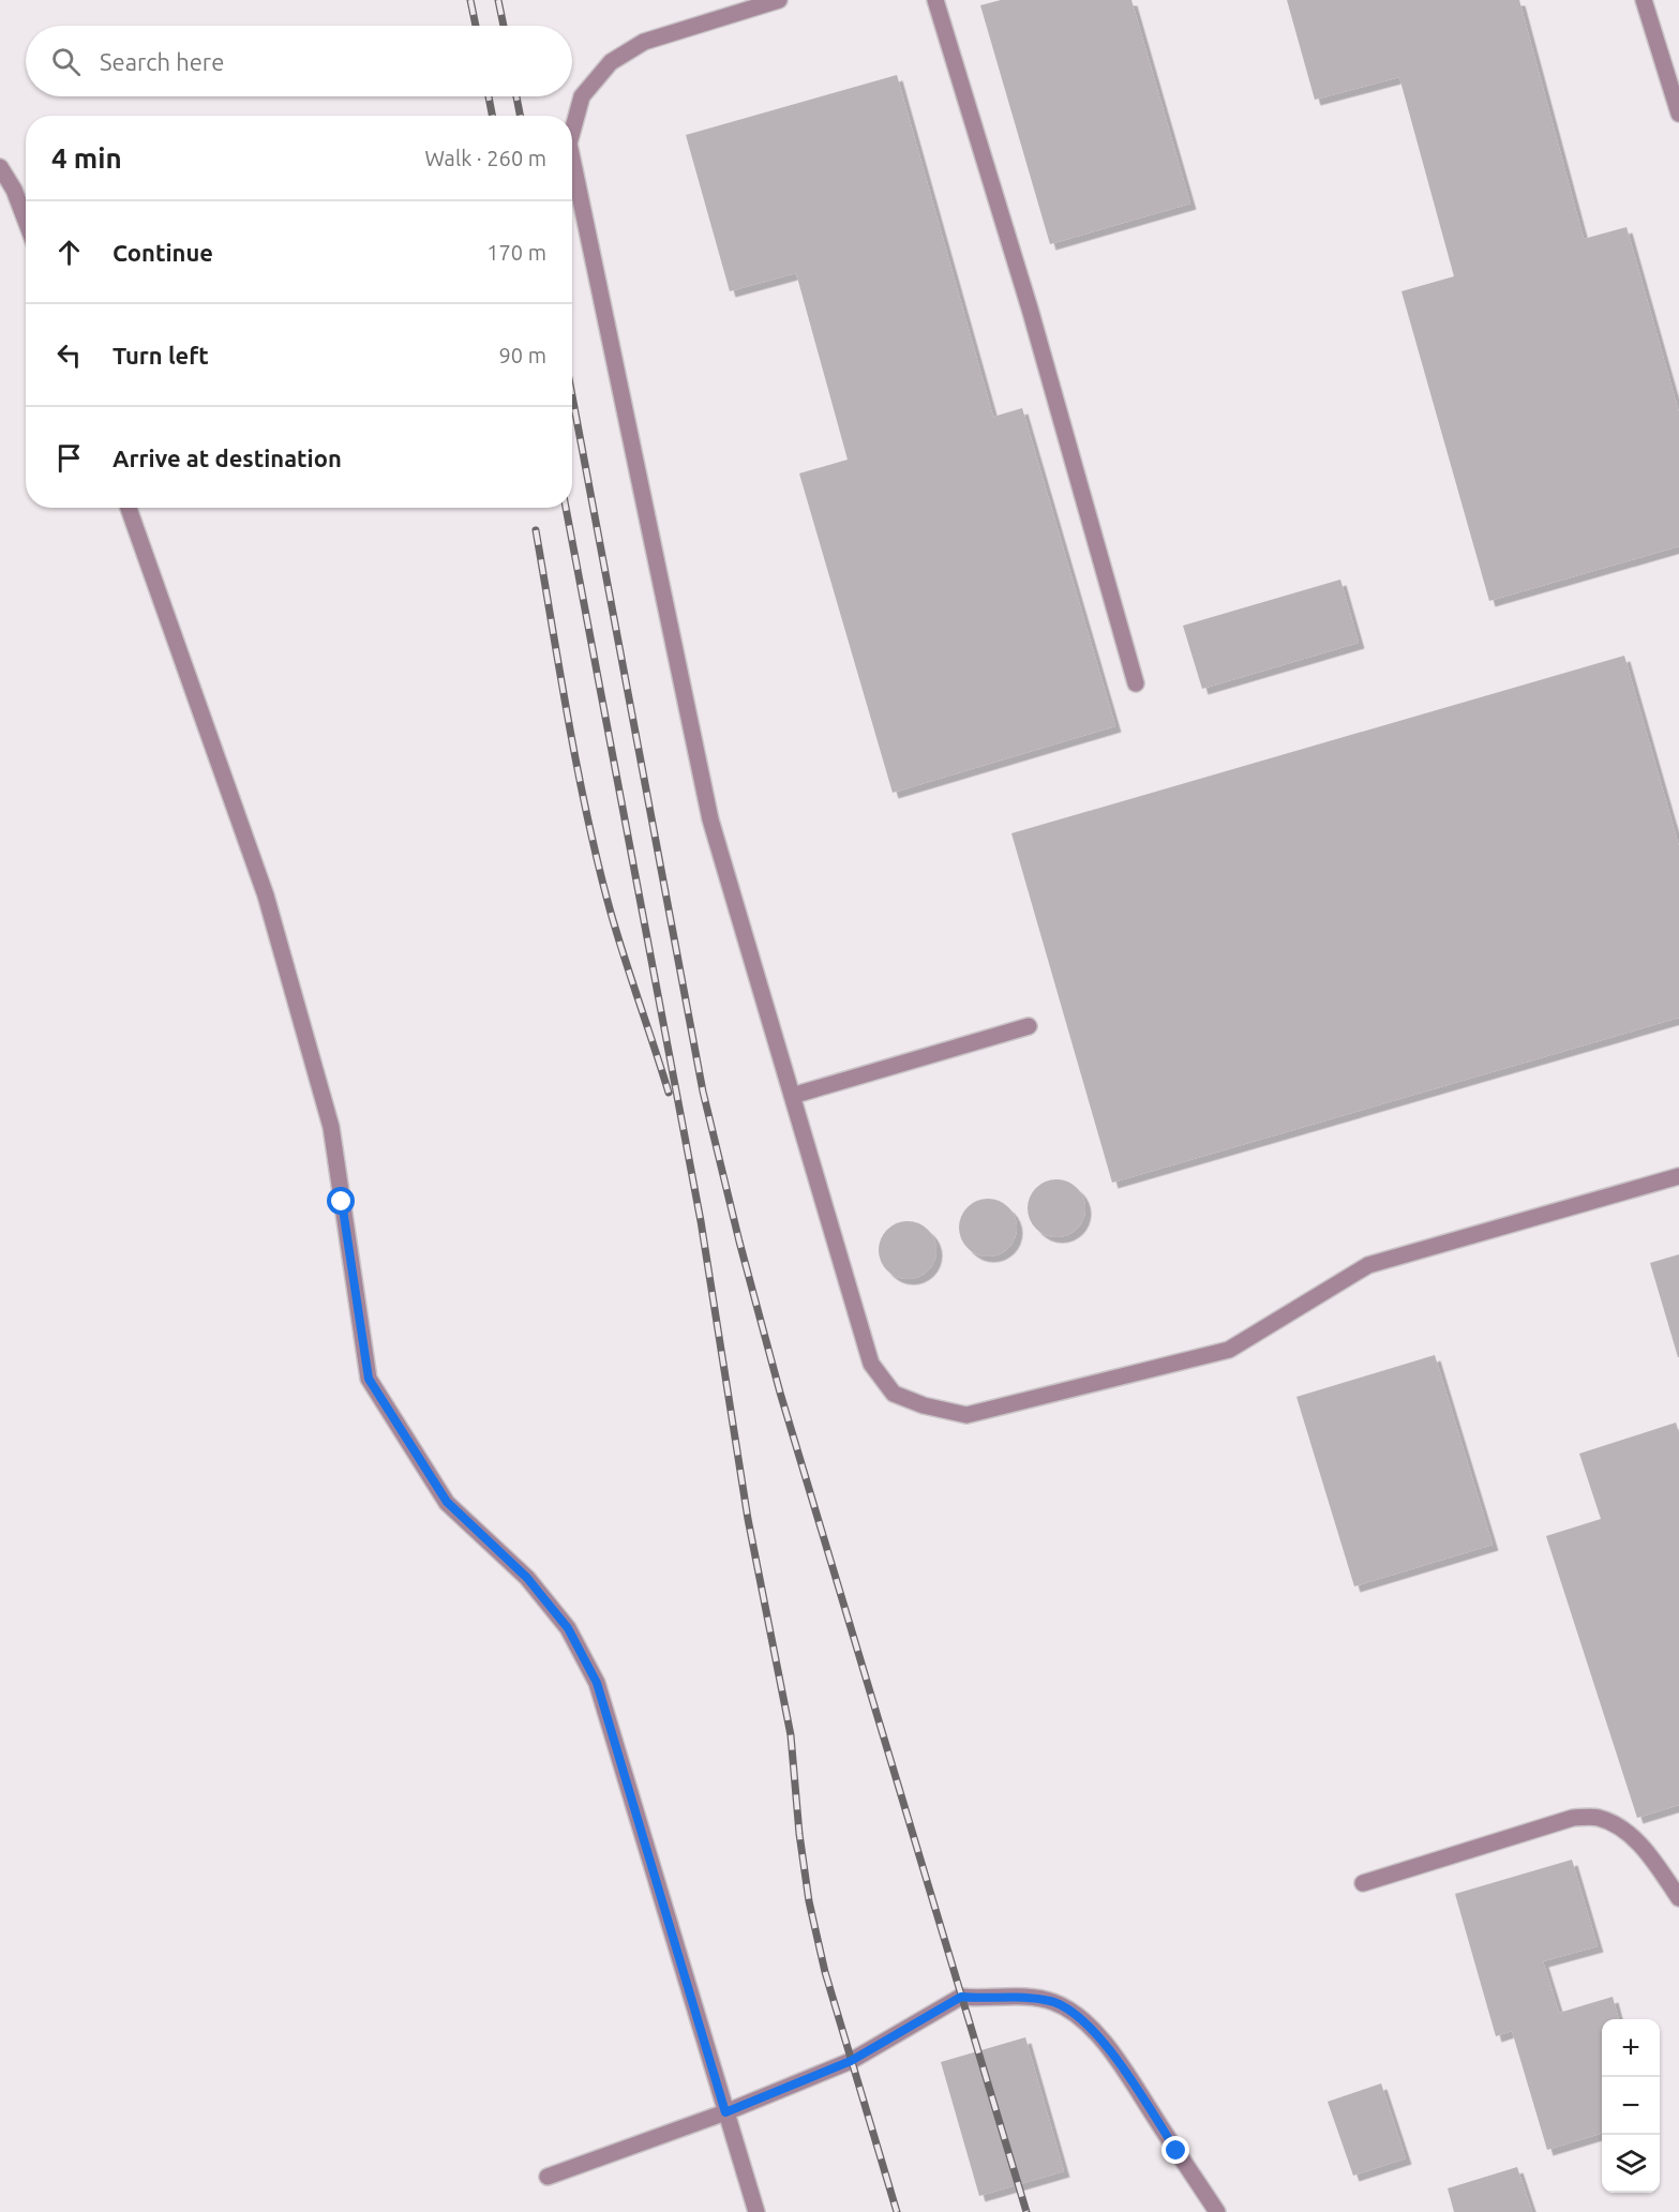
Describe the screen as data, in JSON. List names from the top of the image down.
{
  "page": {
    "search": "Search here",
    "heading": ["4 min", "Walk · 260 m"],
    "list": [
      ["Continue", "170 m"],
      ["Turn left", "90 m"],
      "Arrive at destination"
    ],
    "map_buttons": ["+", "−"]
  }
}
